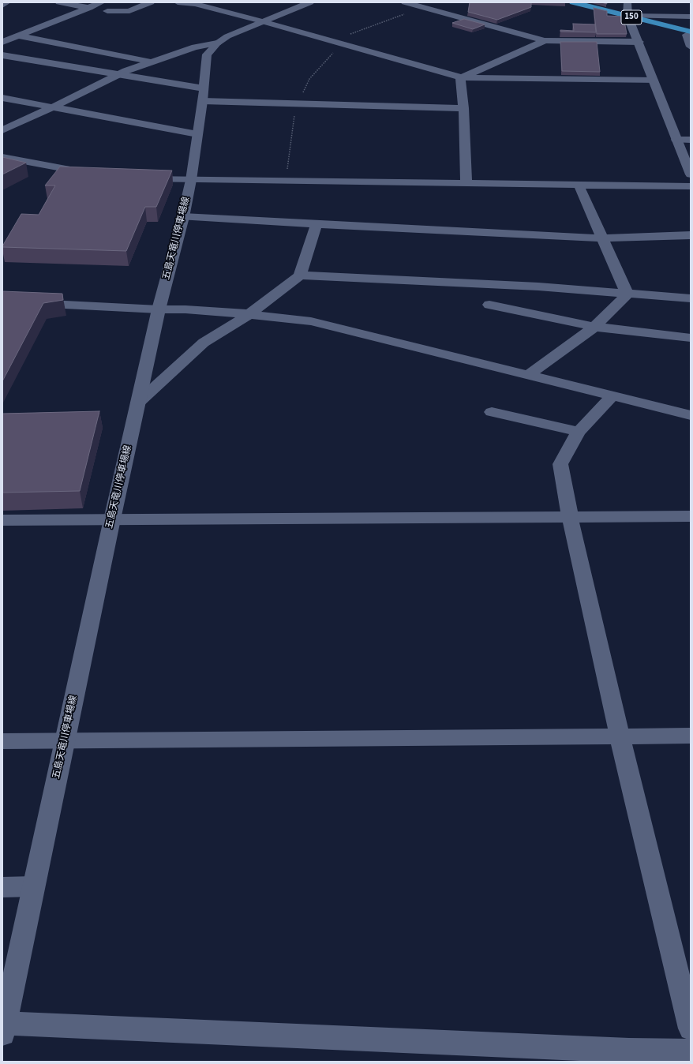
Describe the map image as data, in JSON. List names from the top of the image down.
{
  "streets": {
    "highway": ["150"],
    "street": ["五島天竜川停車場線"]
  }
}
